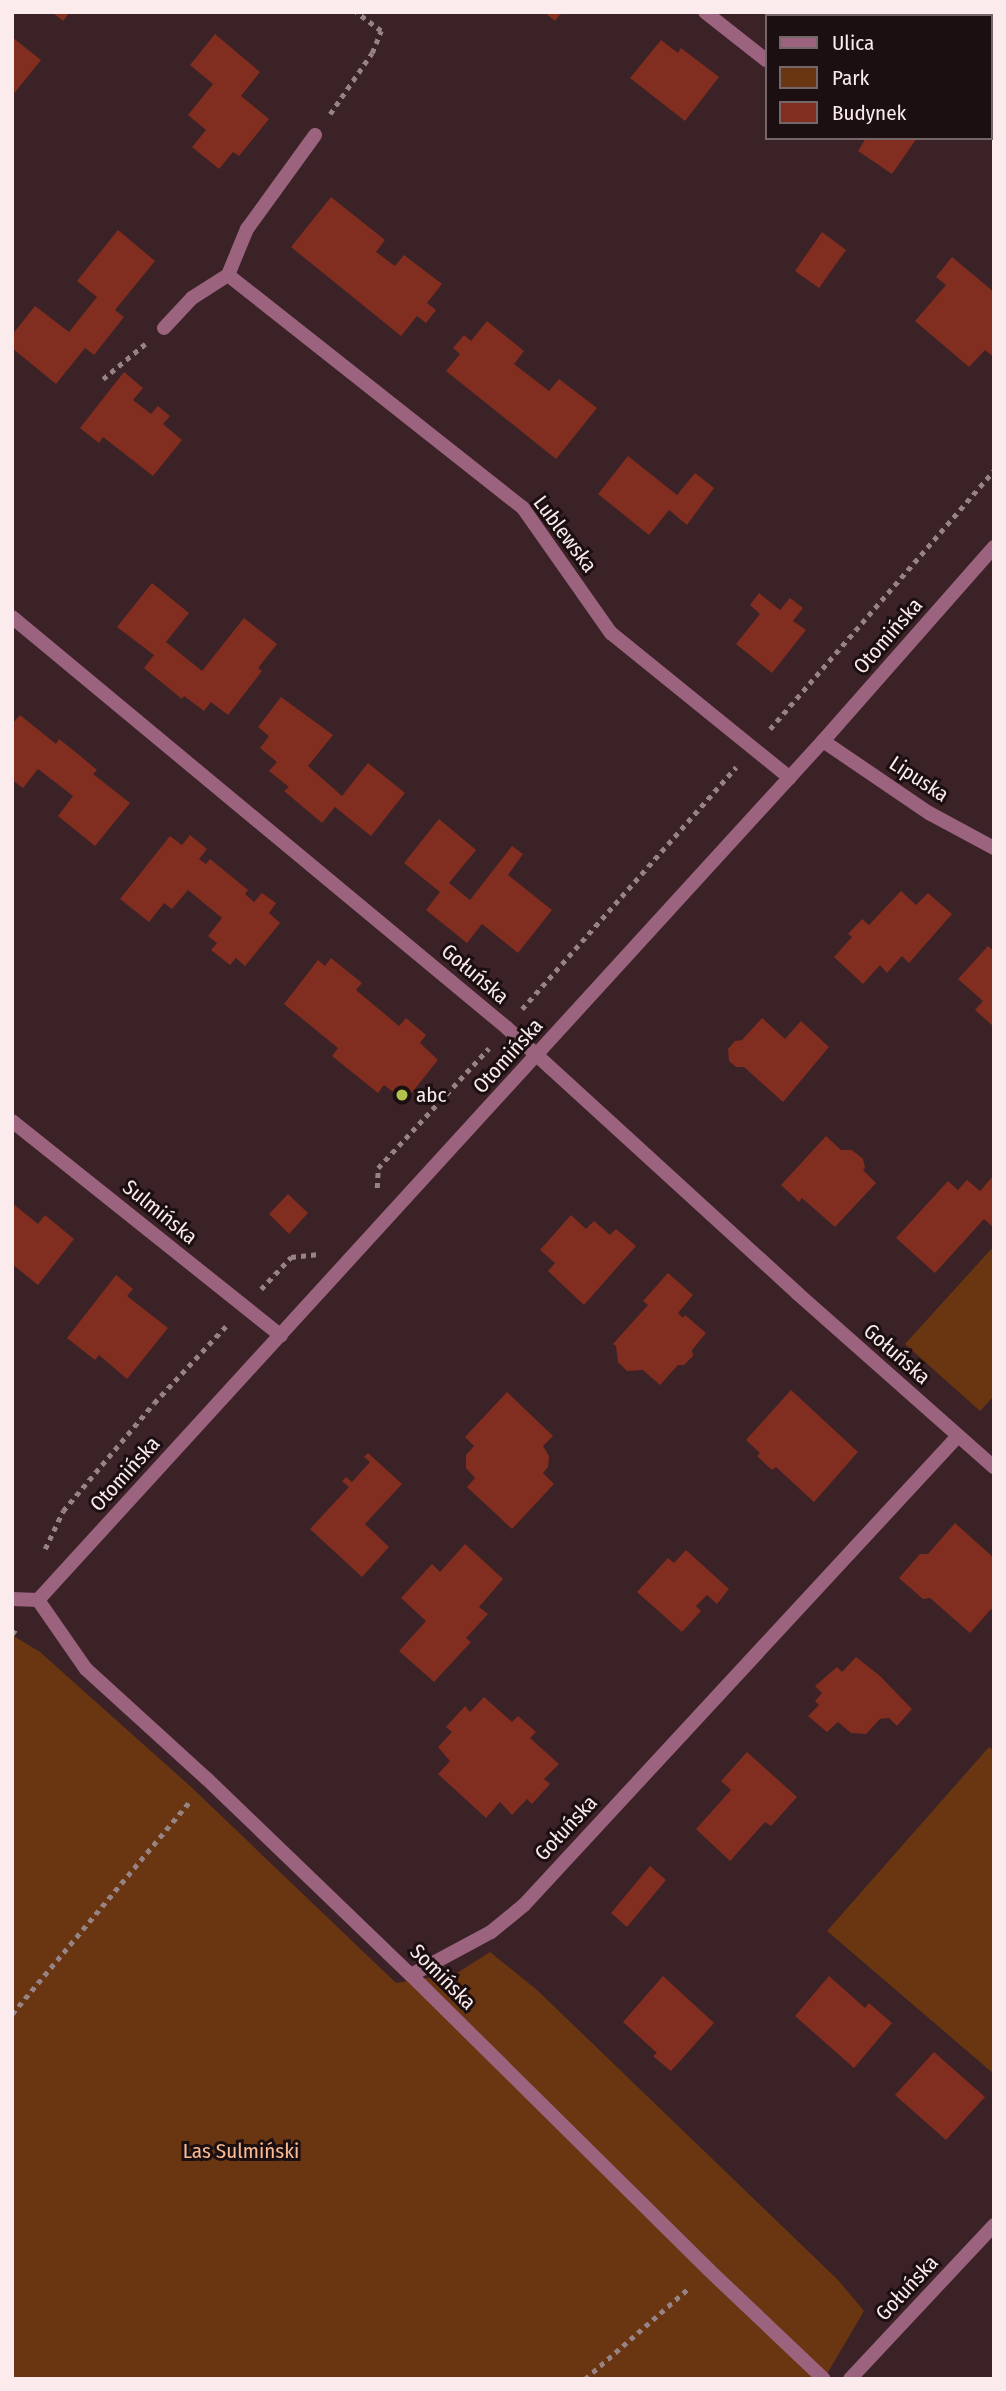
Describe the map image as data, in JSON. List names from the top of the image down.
{
  "streets": {
    "street": [
      "Lublewska",
      "Otomińska",
      "Lipuska",
      "Gołuńska",
      "Sulmińska",
      "Somińska"
    ]
  },
  "crossings": [
    ["Lublewska", "Otomińska"],
    ["Otomińska", "Lipuska"],
    ["Otomińska", "Gołuńska"],
    ["Otomińska", "Sulmińska"],
    ["Otomińska", "Somińska"],
    ["Gołuńska", "Somińska"]
  ],
  "parks": ["Las Sulmiński"],
  "places": ["abc"],
  "legend": ["Ulica", "Park", "Budynek"]
}
